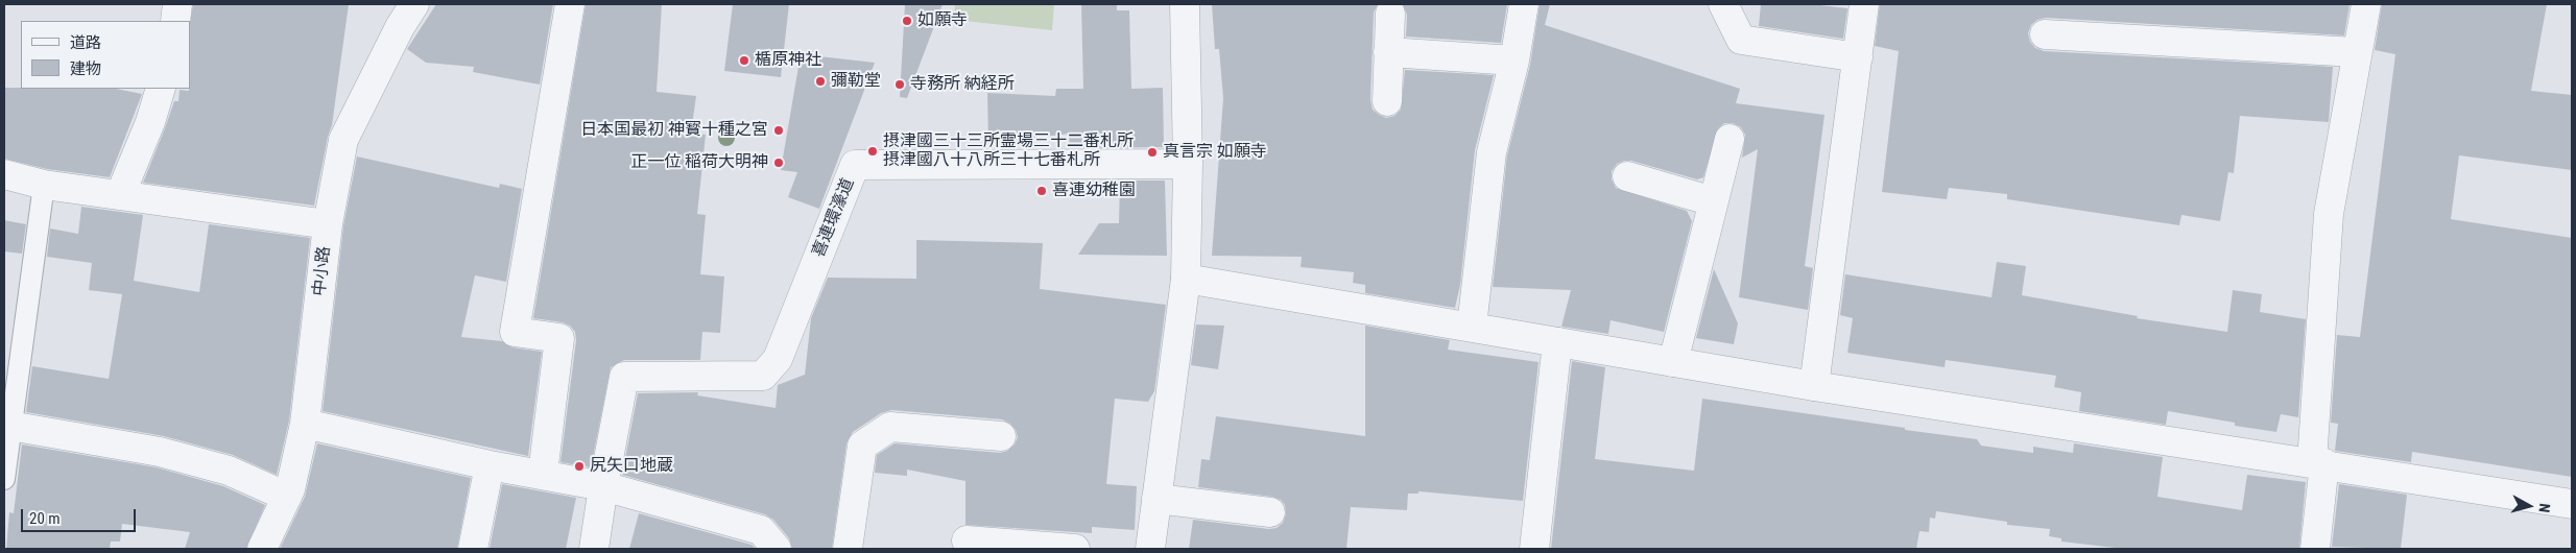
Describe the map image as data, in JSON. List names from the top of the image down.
{
  "streets": {
    "street": ["喜連環濠道", "中小路"]
  },
  "places": [
    "如願寺",
    "楯原神社",
    "彌勒堂",
    "寺務所 納経所",
    "日本国最初 神寳十種之宮",
    "摂津國三十三所霊場三十二番札所 摂津國八十八所三十七番札所",
    "真言宗 如願寺",
    "正一位 稲荷大明神",
    "喜連幼稚園",
    "尻矢口地蔵"
  ],
  "legend": ["道路", "建物"],
  "scale_bar": "20 m",
  "north": "right"
}
